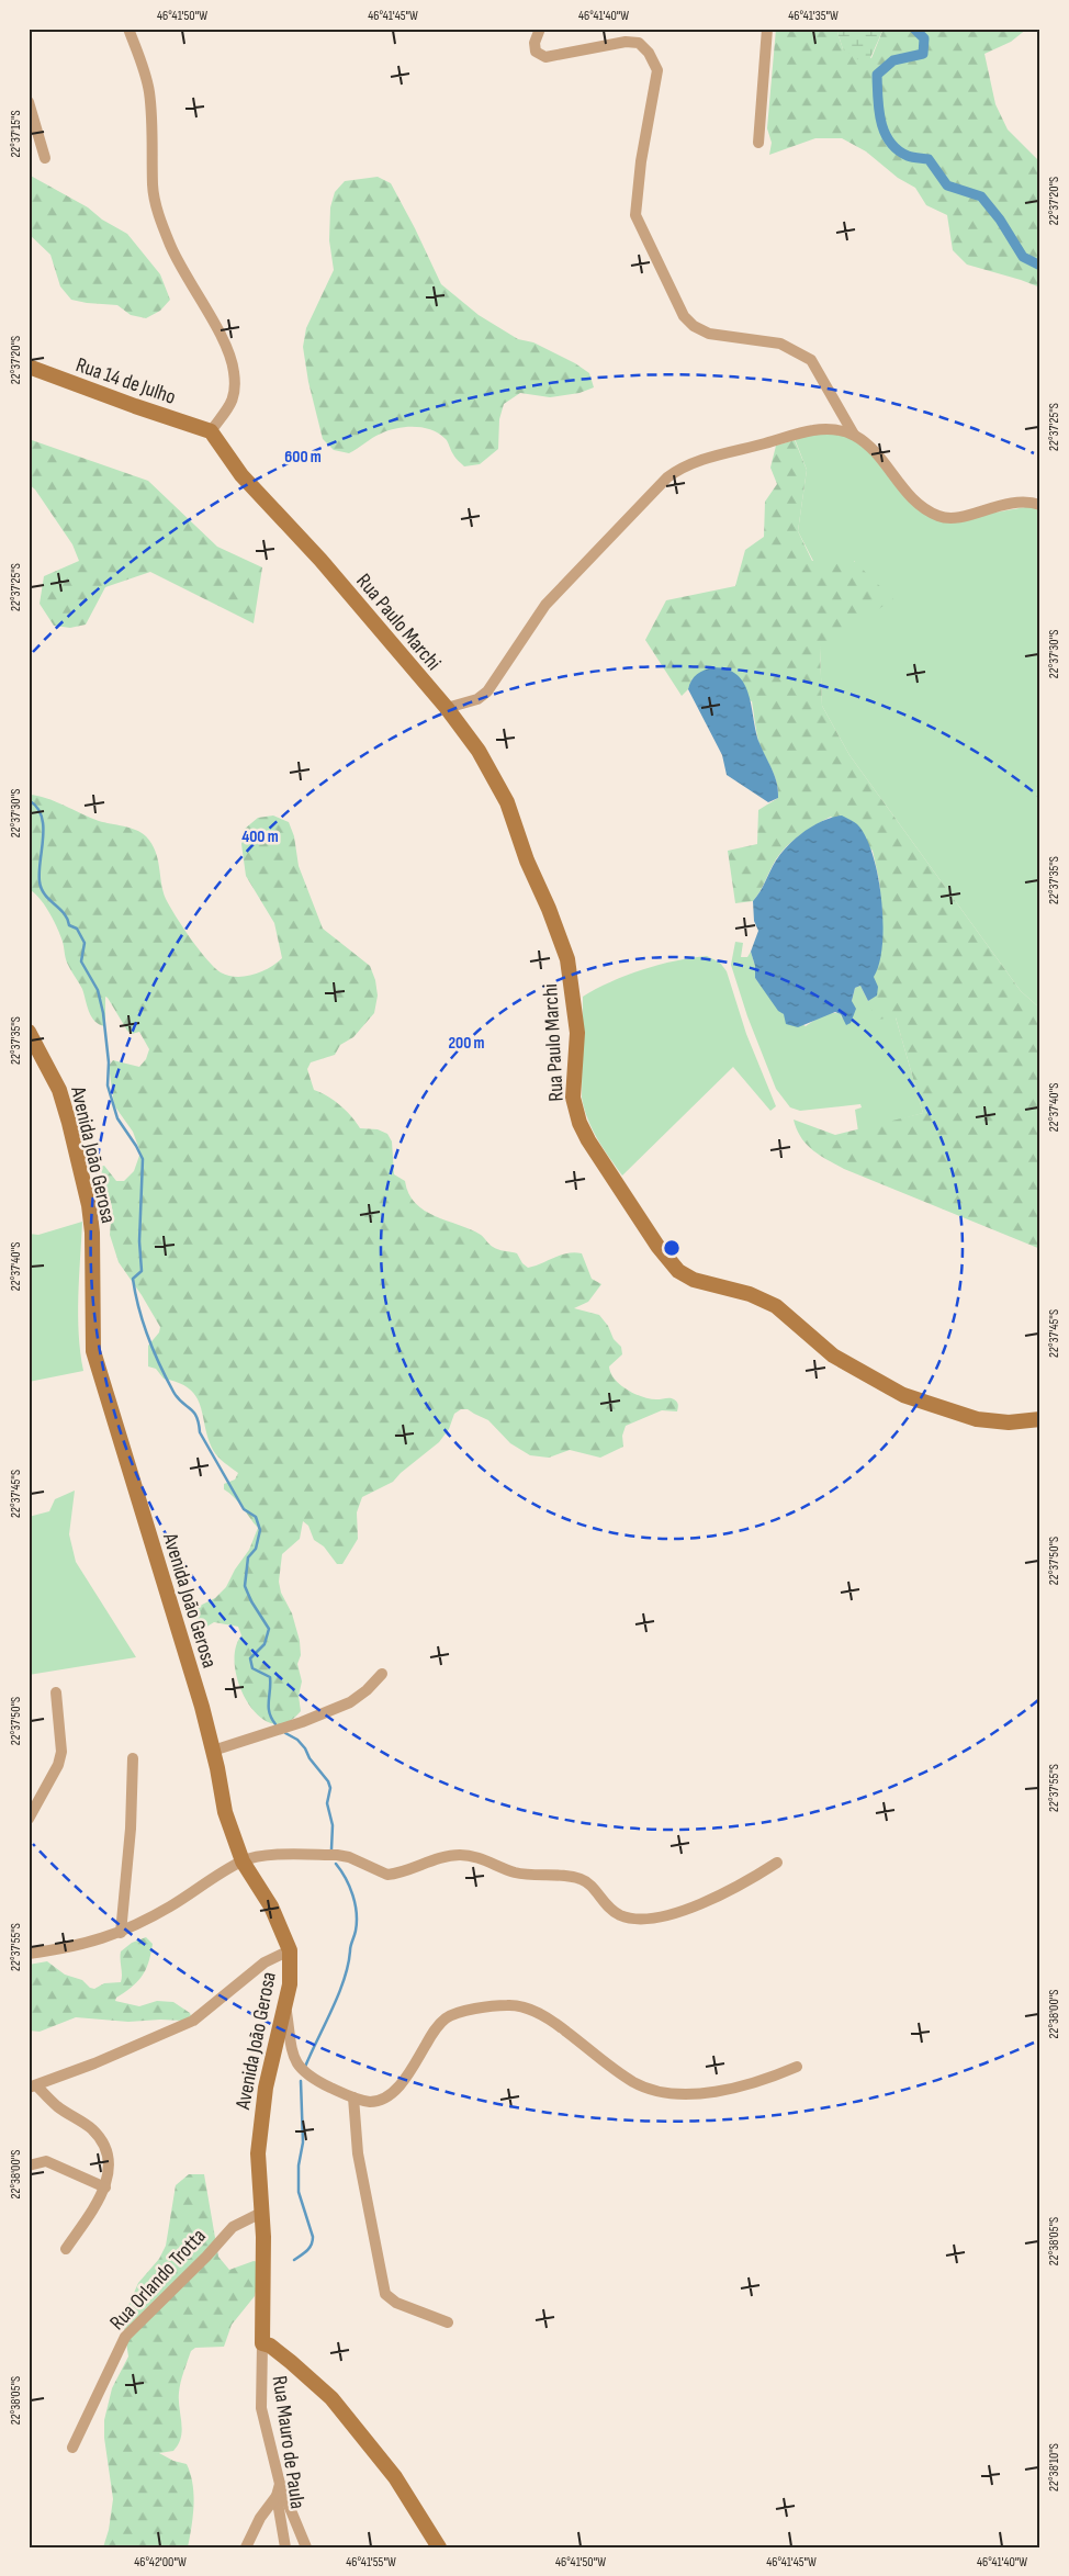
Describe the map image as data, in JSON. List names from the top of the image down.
{
  "streets": {
    "main road": ["Rua 14 de Julho", "Rua Paulo Marchi", "Avenida João Gerosa"],
    "street": ["Rua Orlando Trotta", "Rua Mauro de Paula"]
  },
  "crossings": [
    ["Rua 14 de Julho", "Rua Paulo Marchi"],
    ["Avenida João Gerosa", "Rua Orlando Trotta"],
    ["Avenida João Gerosa", "Rua Mauro de Paula"]
  ],
  "coordinates": [
    "46°41'50\"W",
    "46°41'45\"W",
    "46°41'40\"W",
    "46°41'35\"W",
    "22°37'15\"S",
    "22°37'20\"S",
    "22°37'25\"S",
    "22°37'30\"S",
    "22°37'35\"S",
    "22°37'40\"S",
    "22°37'45\"S",
    "22°37'50\"S",
    "22°37'55\"S",
    "22°38'00\"S",
    "22°38'05\"S",
    "22°38'10\"S",
    "46°42'00\"W",
    "46°41'55\"W"
  ],
  "rings": ["600 m", "400 m", "200 m"]
}
